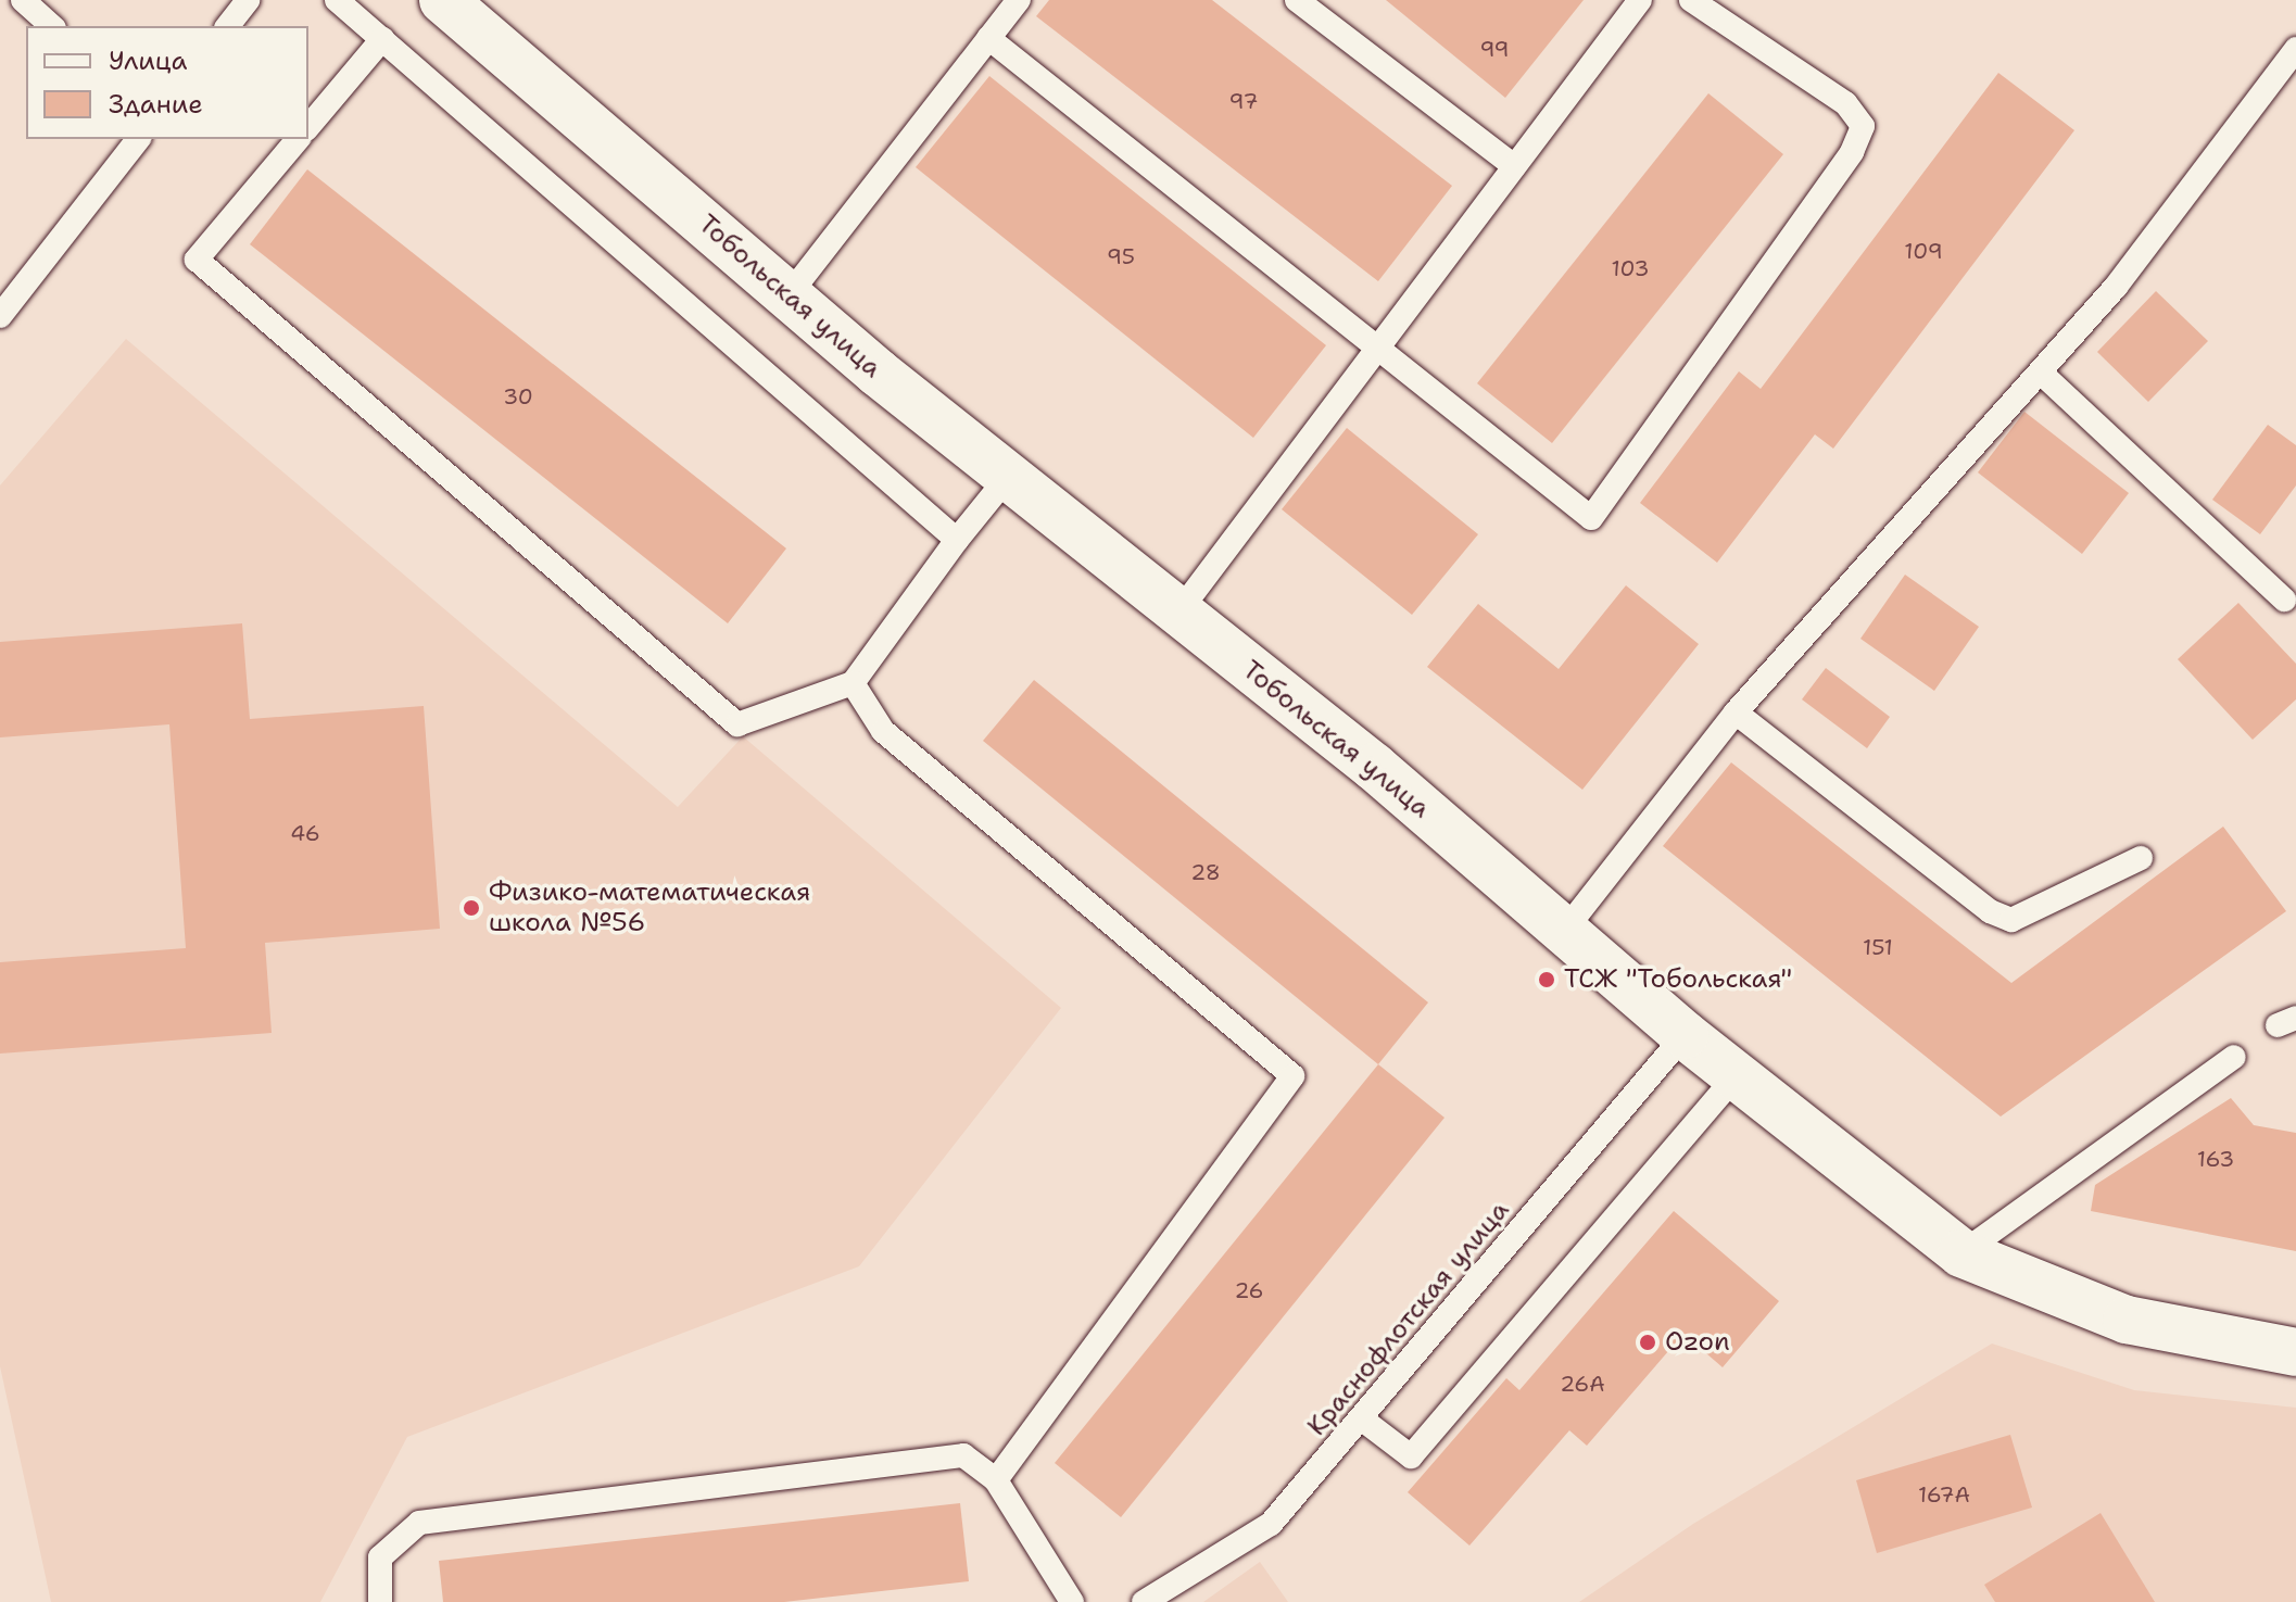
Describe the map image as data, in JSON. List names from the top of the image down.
{
  "streets": {
    "street": ["Тобольская улица"],
    "lane": ["Краснофлотская улица"]
  },
  "crossings": [
    ["Тобольская улица", "Краснофлотская улица"]
  ],
  "places": ["Физико-математическая школа №56", "ТСЖ \"Тобольская\"", "Ozon"],
  "house_numbers": [
    "99",
    "97",
    "109",
    "95",
    "103",
    "30",
    "46",
    "28",
    "151",
    "163",
    "26",
    "26А",
    "167А"
  ],
  "legend": ["Улица", "Здание"]
}
